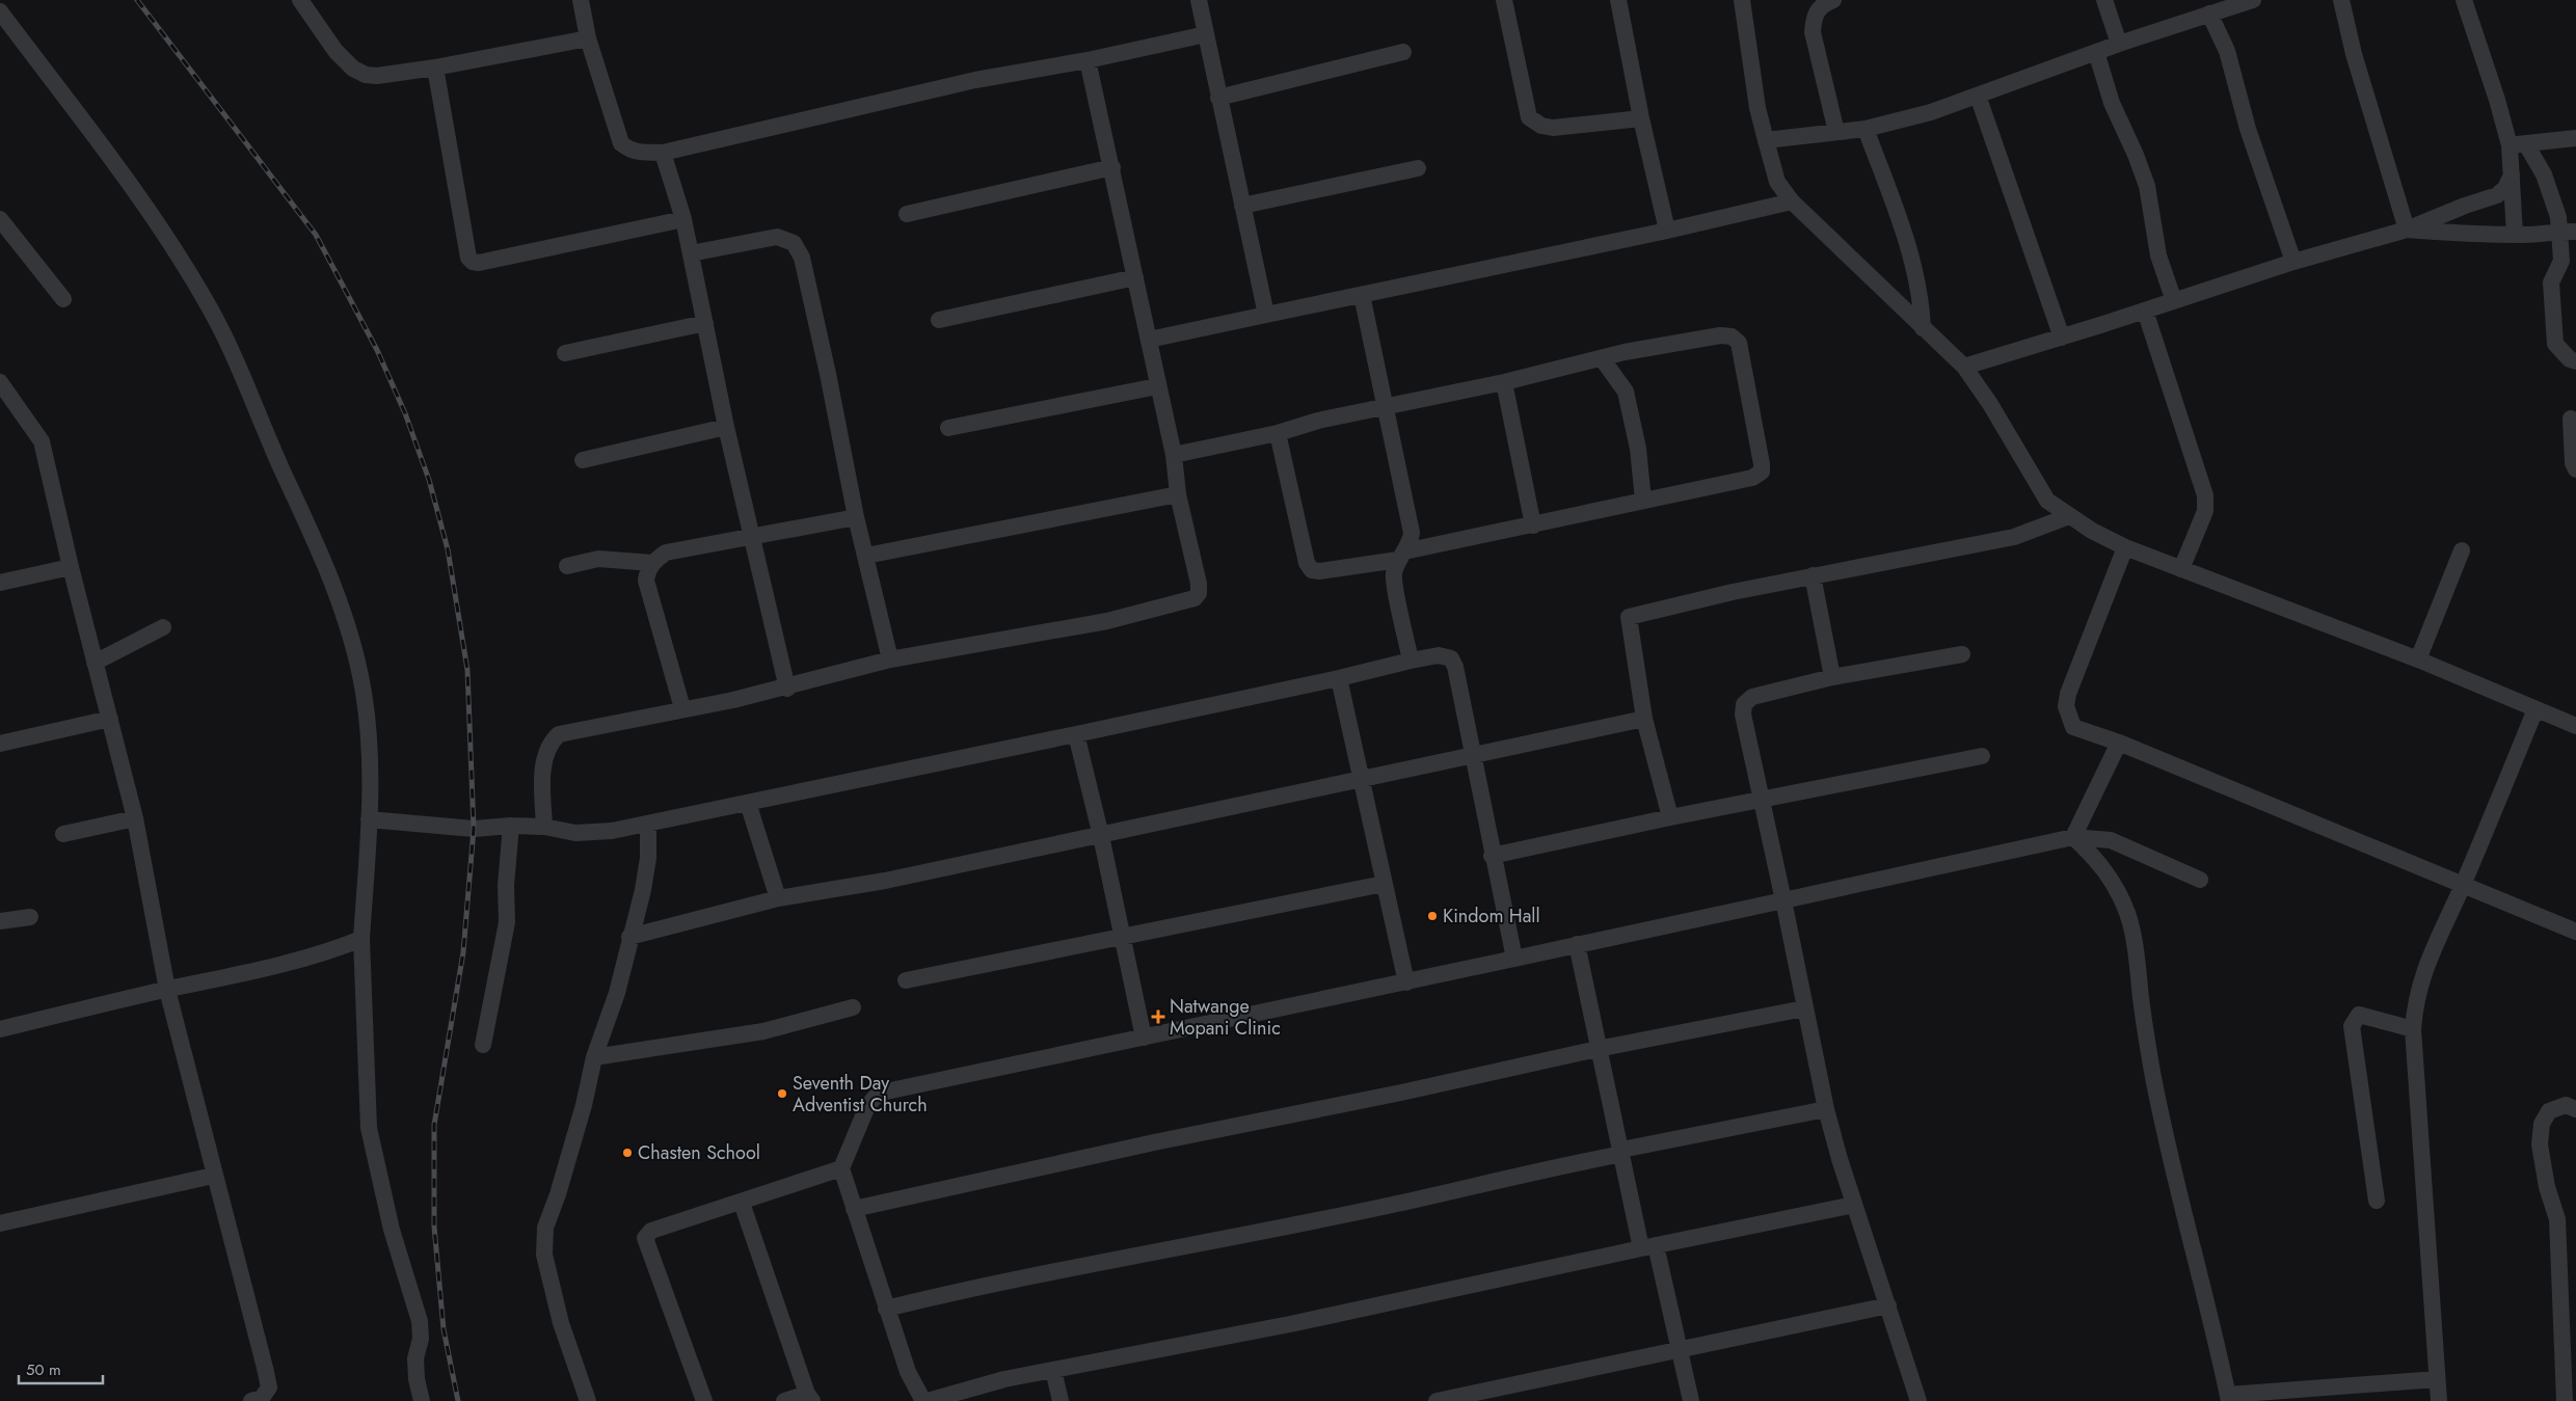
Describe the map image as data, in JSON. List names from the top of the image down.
{
  "places": {
    "other": ["Kindom Hall", "Seventh Day Adventist Church", "Chasten School"],
    "health": ["Natwange Mopani Clinic"]
  },
  "scale_bar": "50 m"
}
